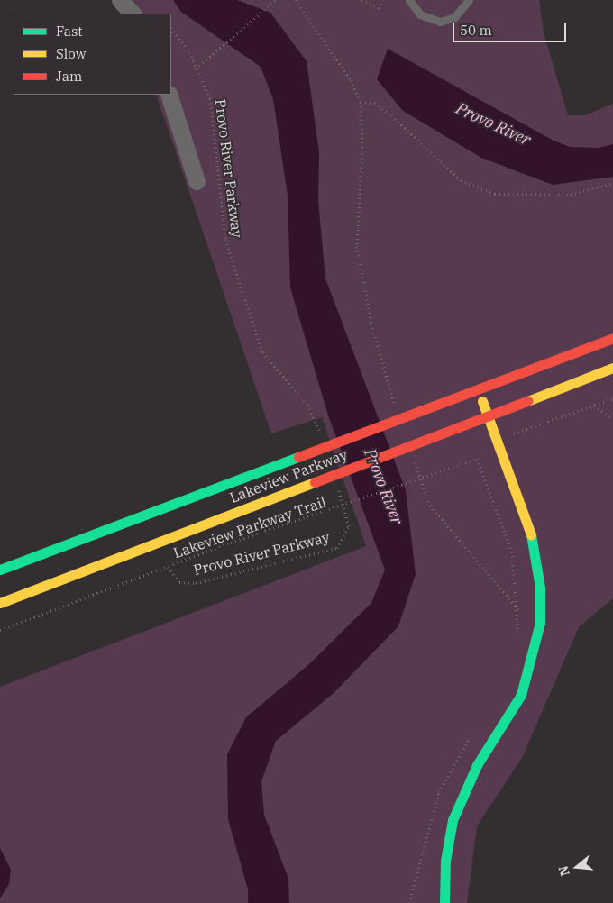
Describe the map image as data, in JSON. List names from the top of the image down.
{
  "streets": {
    "street": ["Lakeview Parkway"],
    "path": ["Provo River Parkway", "Lakeview Parkway Trail"]
  },
  "crossings": [
    ["Provo River Parkway", "Lakeview Parkway Trail"]
  ],
  "water": ["Provo River"],
  "legend": ["Fast", "Slow", "Jam"],
  "scale_bar": "50 m",
  "north": "left"
}
